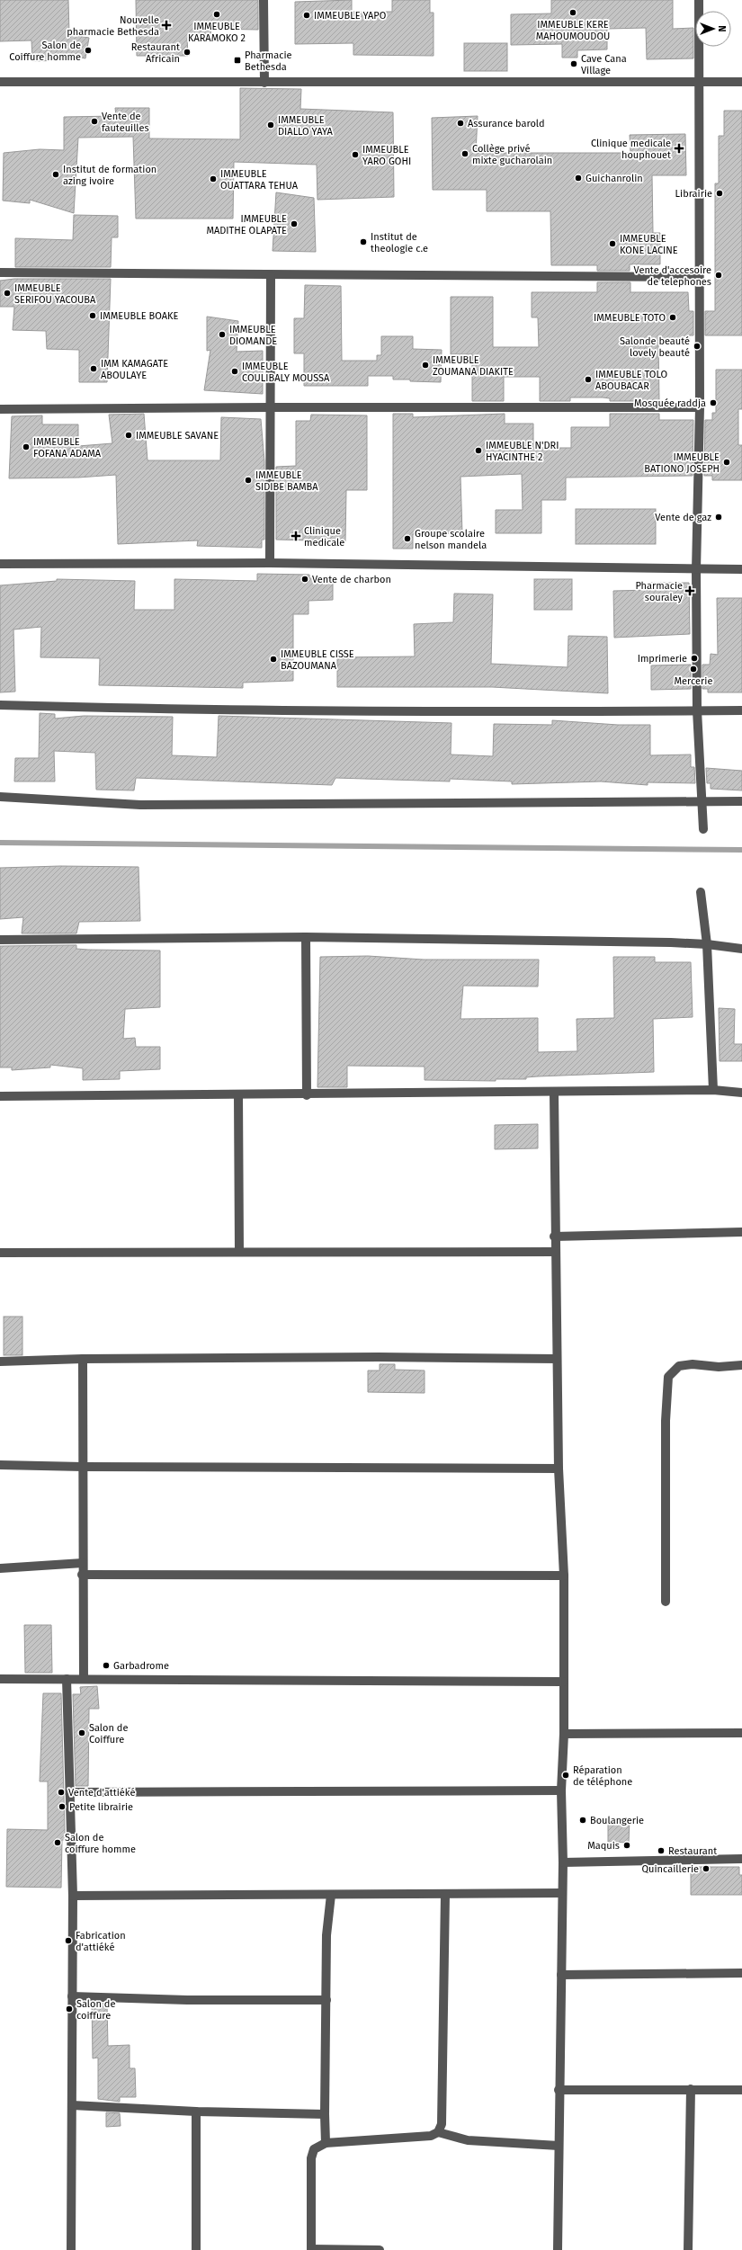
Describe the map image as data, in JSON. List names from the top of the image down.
{
  "places": {
    "other": [
      "IMMEUBLE KERE MAHOUMOUDOU",
      "IMMEUBLE KARAMOKO 2",
      "IMMEUBLE YAPO",
      "Salon de Coiffure homme",
      "Restaurant Africain",
      "Cave Cana Village",
      "Vente de fauteuilles",
      "Assurance barold",
      "IMMEUBLE DIALLO YAYA",
      "Collège privé mixte gucharolain",
      "IMMEUBLE YARO GOHI",
      "Institut de formation azing ivoire",
      "Guichanrolin",
      "IMMEUBLE OUATTARA TEHUA",
      "Librairie",
      "IMMEUBLE MADITHE OLAPATE",
      "Institut de theologie c.e",
      "IMMEUBLE KONE LACINE",
      "Vente d'accesoire de telephones",
      "IMMEUBLE SERIFOU YACOUBA",
      "IMMEUBLE BOAKE",
      "IMMEUBLE TOTO",
      "IMMEUBLE DIOMANDE",
      "Salonde beauté lovely beauté",
      "IMMEUBLE ZOUMANA DIAKITE",
      "IMM KAMAGATE ABOULAYE",
      "IMMEUBLE COULIBALY MOUSSA",
      "IMMEUBLE TOLO ABOUBACAR",
      "Mosquée raddja",
      "IMMEUBLE SAVANE",
      "IMMEUBLE FOFANA ADAMA",
      "IMMEUBLE N'DRI HYACINTHE 2",
      "IMMEUBLE BATIONO JOSEPH",
      "IMMEUBLE SIDIBE BAMBA",
      "Vente de gaz",
      "Groupe scolaire nelson mandela",
      "Vente de charbon",
      "Imprimerie",
      "IMMEUBLE CISSE BAZOUMANA",
      "Mercerie",
      "Garbadrome",
      "Salon de Coiffure",
      "Réparation de téléphone",
      "Vente d'attiéké",
      "Petite librairie",
      "Boulangerie",
      "Salon de coiffure homme",
      "Maquis",
      "Restaurant",
      "Quincaillerie",
      "Fabrication d'attiéké",
      "Salon de coiffure"
    ],
    "health": [
      "Nouvelle pharmacie Bethesda",
      "Clinique medicale houphouet",
      "Clinique medicale",
      "Pharmacie souraley"
    ],
    "transit": ["Pharmacie Bethesda"]
  },
  "north": "right"
}
